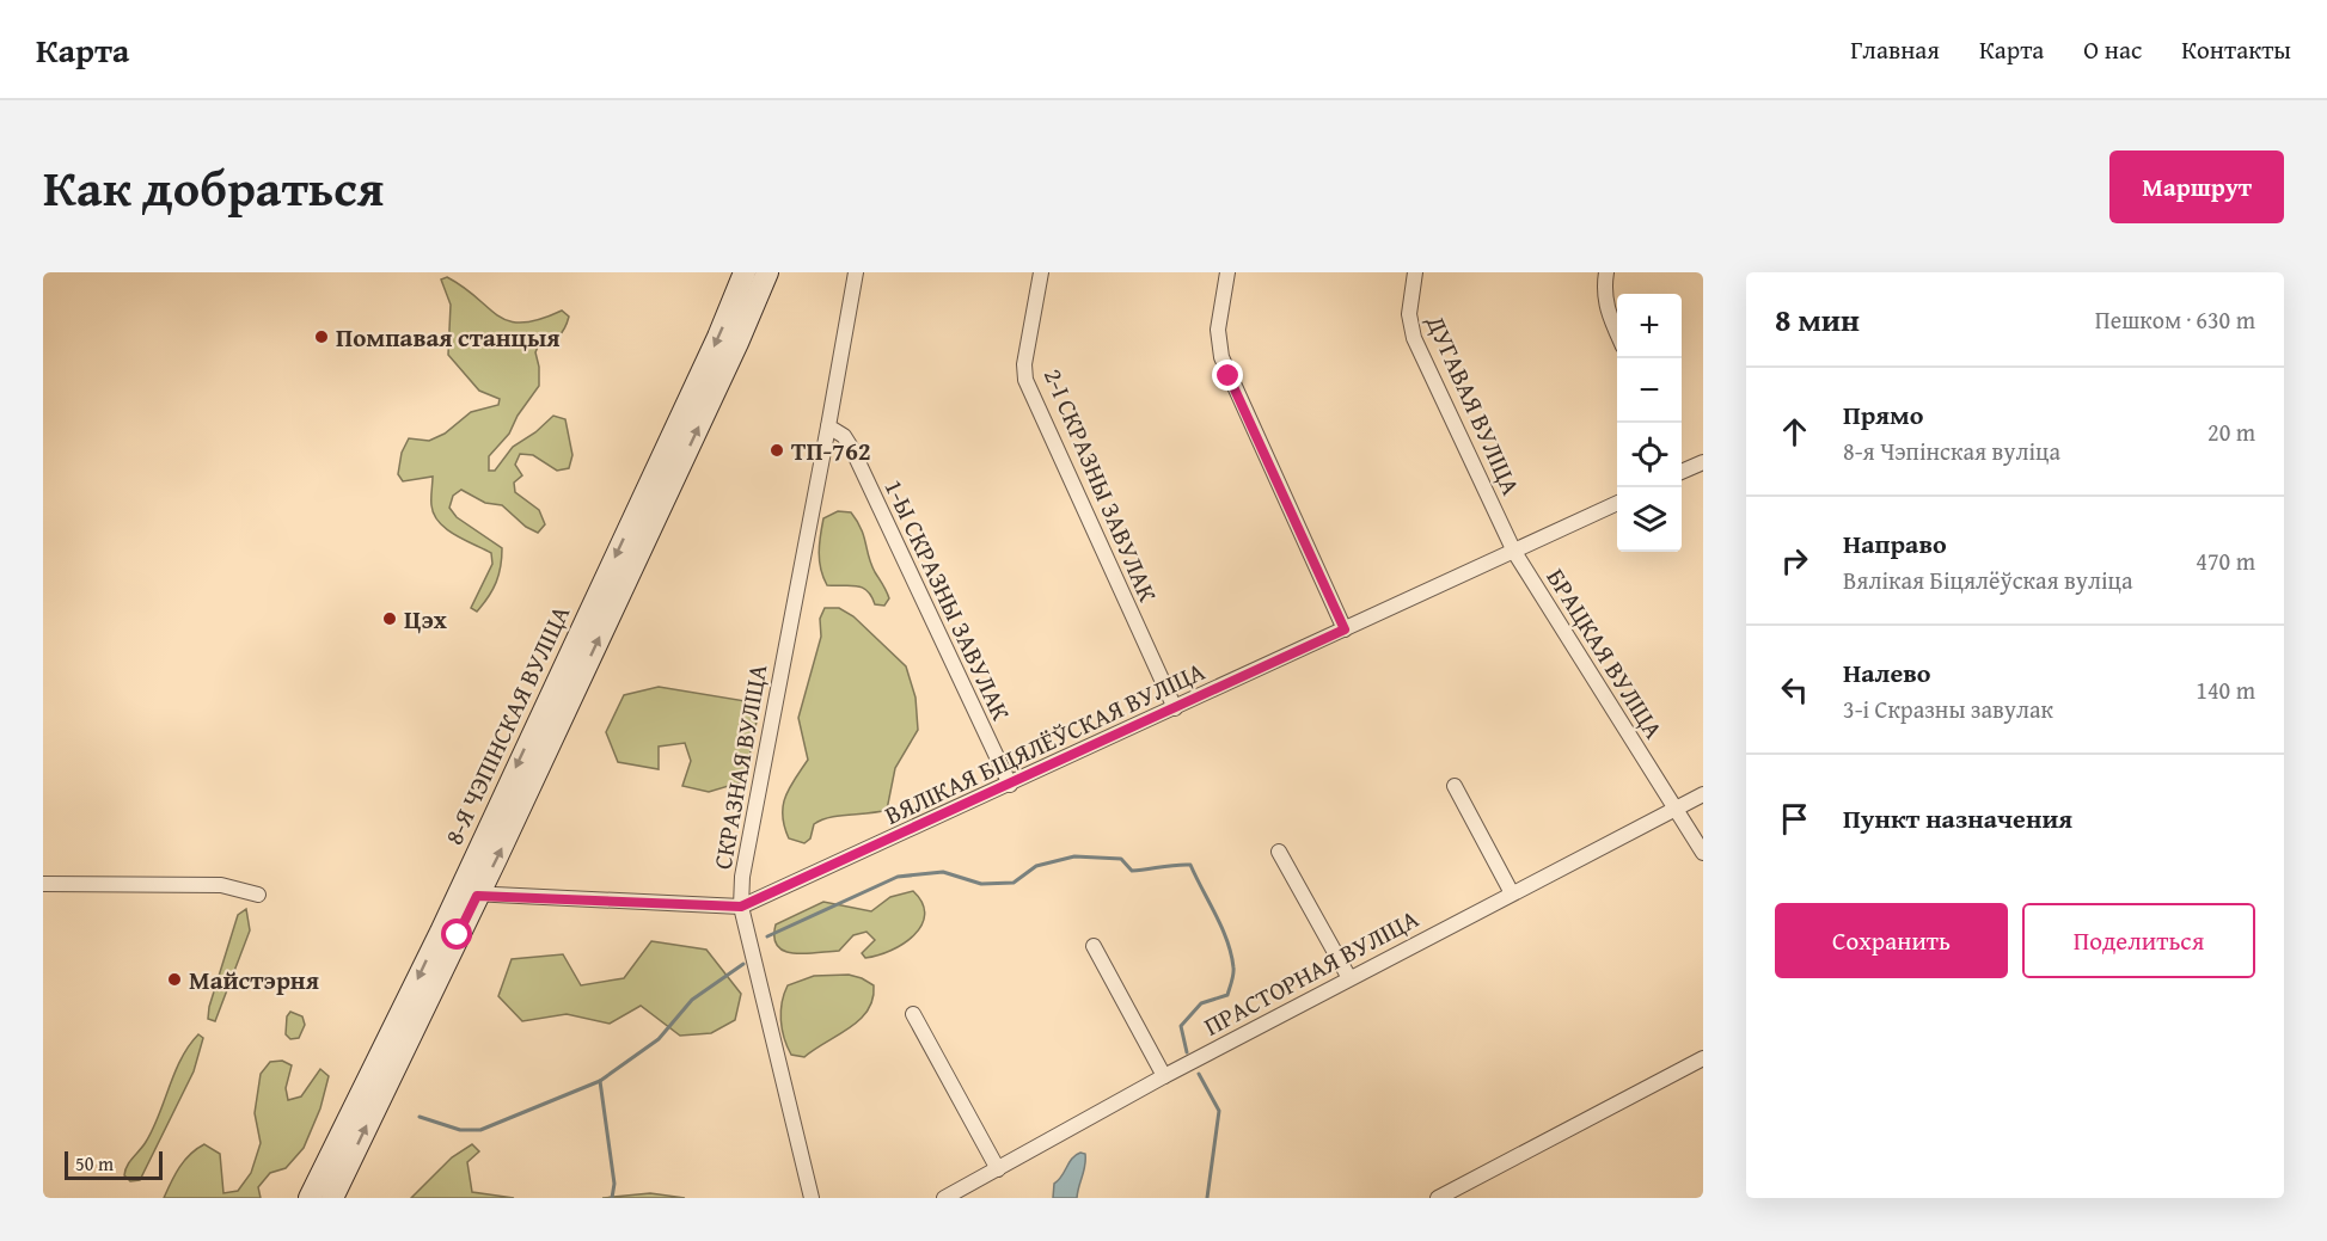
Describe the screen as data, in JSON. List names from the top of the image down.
{
  "streets": {
    "main road": ["8-Я ЧЭПІНСКАЯ ВУЛІЦА"],
    "street": [
      "ДУГАВАЯ ВУЛІЦА",
      "2-І СКРАЗНЫ ЗАВУЛАК",
      "1-Ы СКРАЗНЫ ЗАВУЛАК",
      "БРАЦКАЯ ВУЛІЦА",
      "ВЯЛІКАЯ БІЦЯЛЁЎСКАЯ ВУЛІЦА",
      "СКРАЗНАЯ ВУЛІЦА",
      "ПРАСТОРНАЯ ВУЛІЦА"
    ]
  },
  "crossings": [
    ["ДУГАВАЯ ВУЛІЦА", "БРАЦКАЯ ВУЛІЦА"],
    ["ДУГАВАЯ ВУЛІЦА", "ВЯЛІКАЯ БІЦЯЛЁЎСКАЯ ВУЛІЦА"],
    ["2-І СКРАЗНЫ ЗАВУЛАК", "ВЯЛІКАЯ БІЦЯЛЁЎСКАЯ ВУЛІЦА"],
    ["1-Ы СКРАЗНЫ ЗАВУЛАК", "ВЯЛІКАЯ БІЦЯЛЁЎСКАЯ ВУЛІЦА"],
    ["1-Ы СКРАЗНЫ ЗАВУЛАК", "СКРАЗНАЯ ВУЛІЦА"],
    ["БРАЦКАЯ ВУЛІЦА", "ВЯЛІКАЯ БІЦЯЛЁЎСКАЯ ВУЛІЦА"],
    ["БРАЦКАЯ ВУЛІЦА", "ПРАСТОРНАЯ ВУЛІЦА"],
    ["8-Я ЧЭПІНСКАЯ ВУЛІЦА", "ВЯЛІКАЯ БІЦЯЛЁЎСКАЯ ВУЛІЦА"],
    ["ВЯЛІКАЯ БІЦЯЛЁЎСКАЯ ВУЛІЦА", "СКРАЗНАЯ ВУЛІЦА"]
  ],
  "places": [
    "Помпавая станцыя",
    "ТП-762",
    "Цэх",
    "Майстэрня"
  ],
  "scale_bar": "50 m",
  "page": {
    "header": "Карта",
    "nav": [
      "Главная",
      "Карта",
      "О нас",
      "Контакты"
    ],
    "title": "Как добраться",
    "buttons": [
      "Маршрут",
      ["Сохранить", "Поделиться"]
    ],
    "heading": ["8 мин", "Пешком · 630 m"],
    "map_buttons": ["+", "−"],
    "list": [
      ["Прямо", "8-я Чэпінская вуліца", "20 m"],
      ["Направо", "Вялікая Біцялёўская вуліца", "470 m"],
      ["Налево", "3-і Скразны завулак", "140 m"],
      "Пункт назначения"
    ],
    "scale": "50 m"
  }
}
